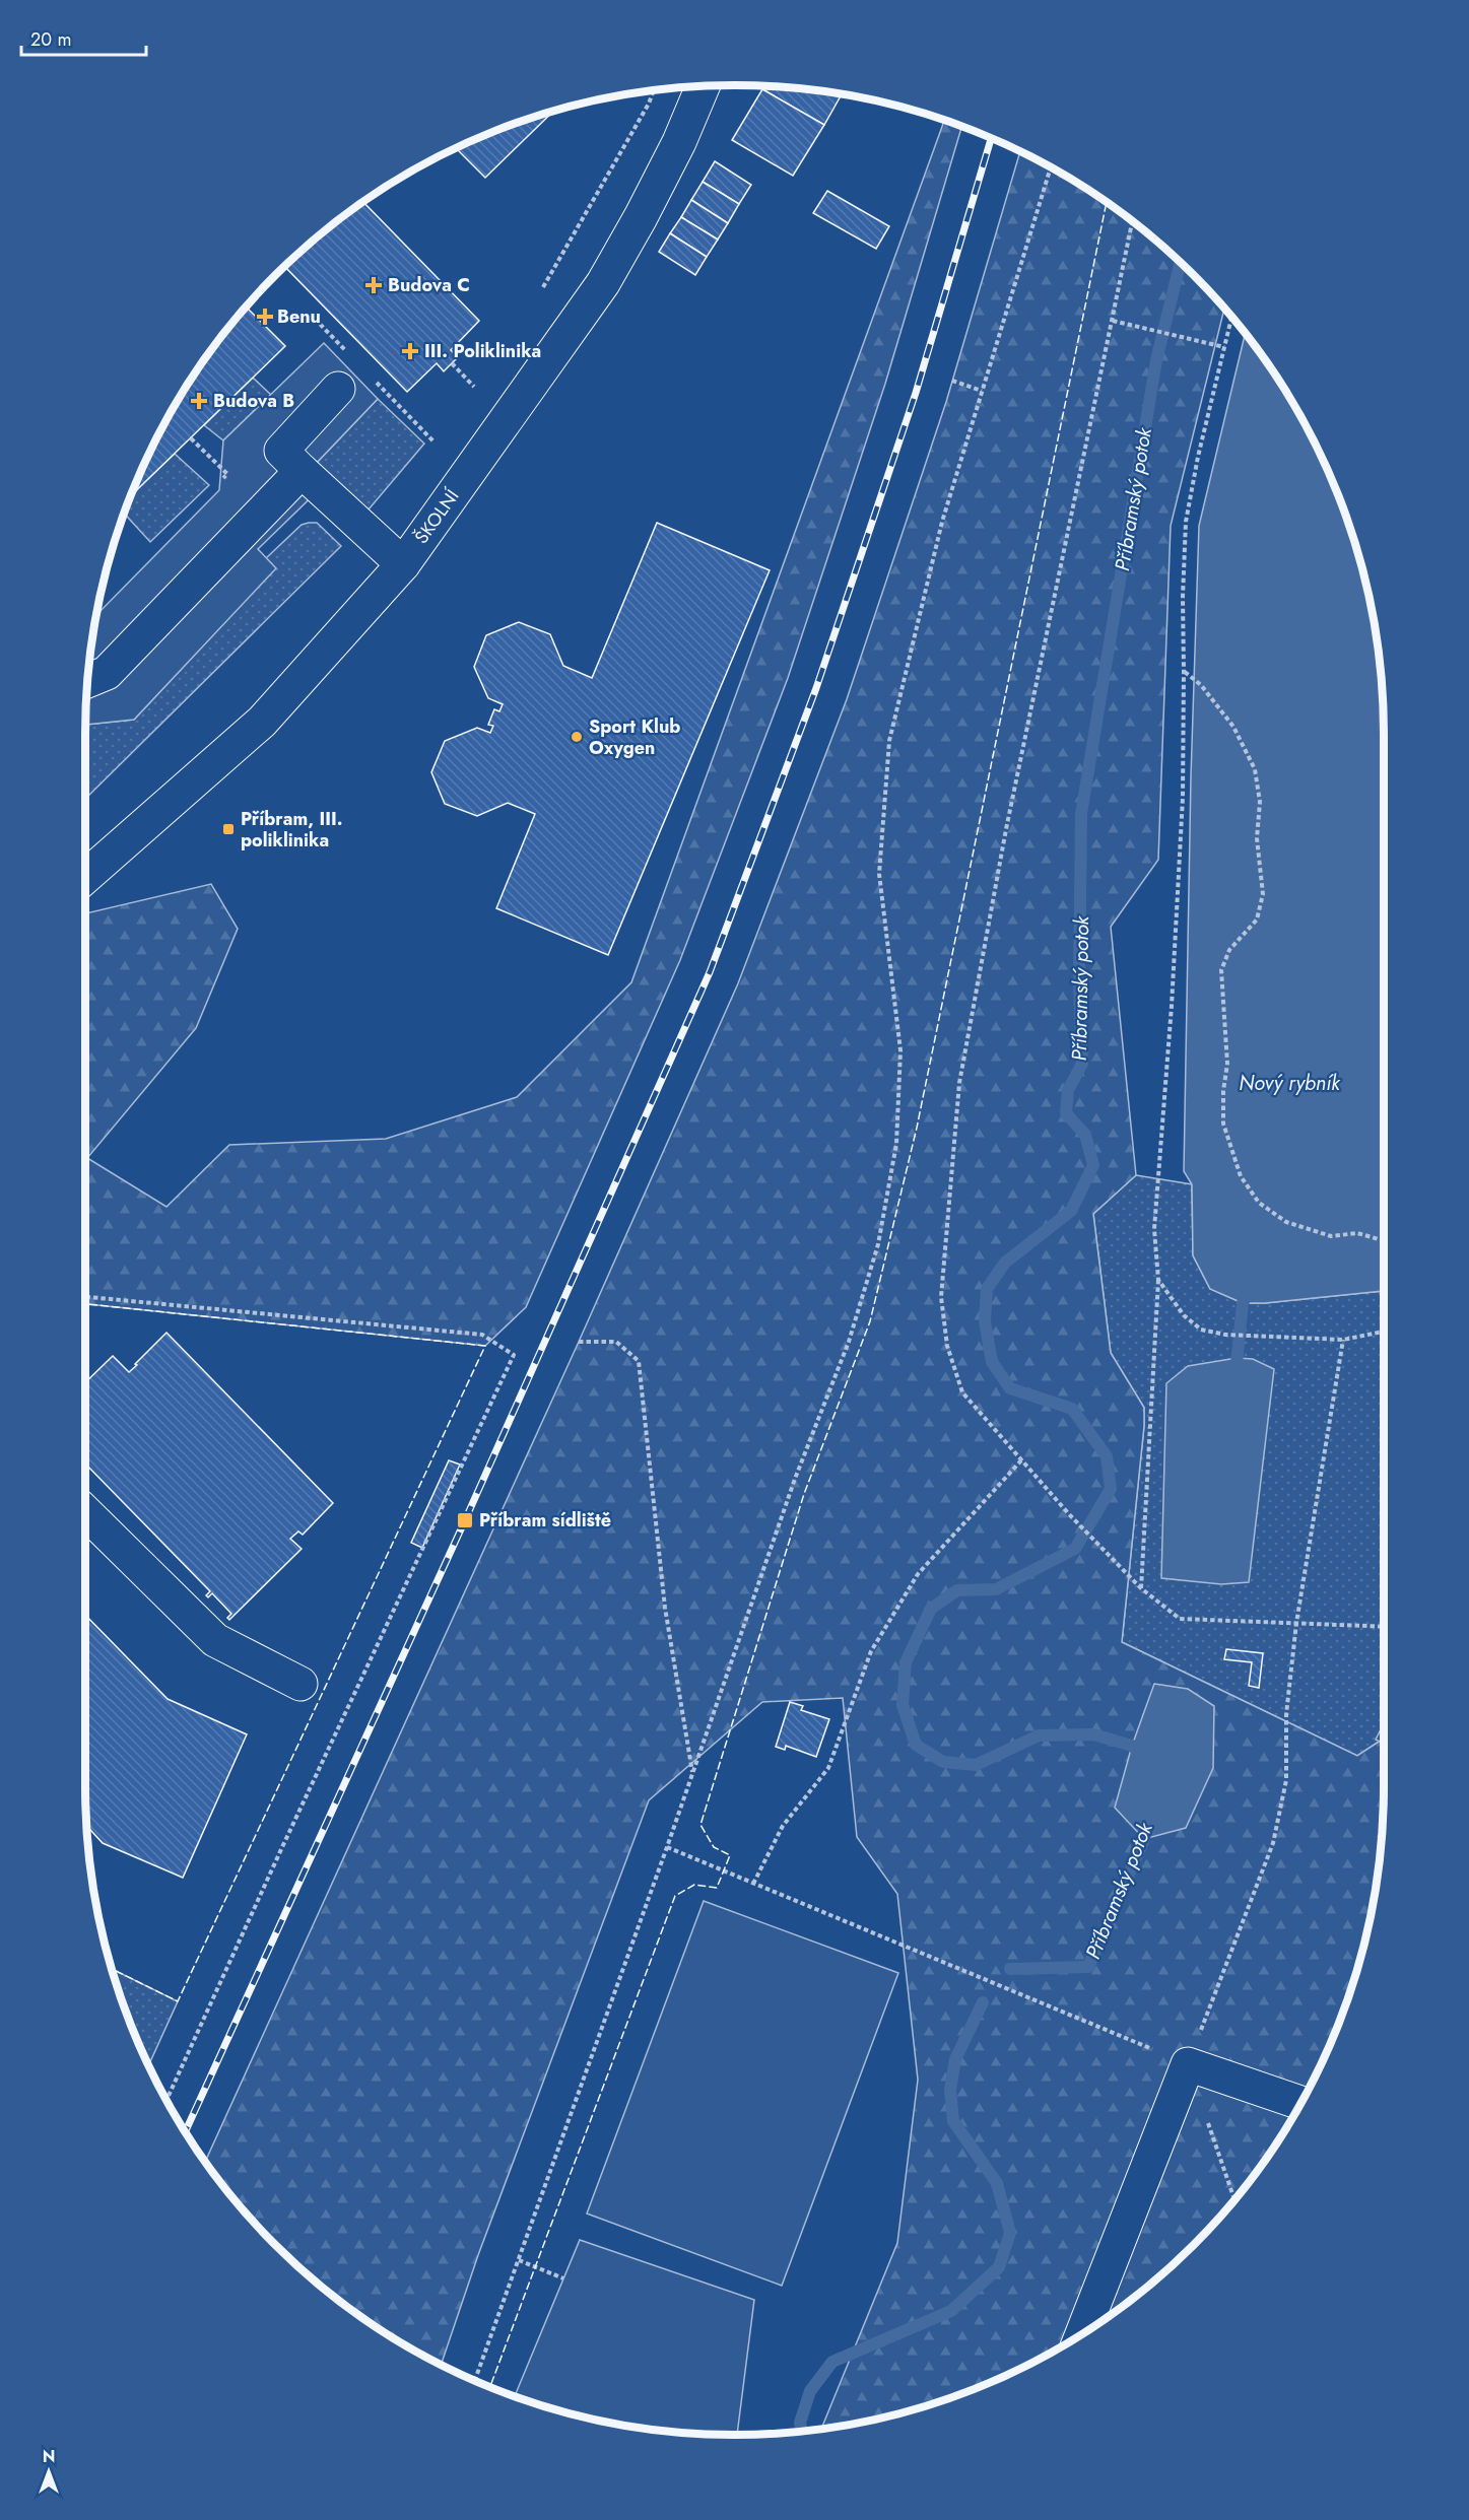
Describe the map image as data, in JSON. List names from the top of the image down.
{
  "streets": {
    "street": ["ŠKOLNÍ"]
  },
  "water": ["Příbramský potok", "Nový rybník"],
  "places": {
    "health": [
      "Budova C",
      "Benu",
      "III. Poliklinika",
      "Budova B"
    ],
    "other": ["Sport Klub Oxygen"],
    "transit": ["Příbram, III. poliklinika", "Příbram sídliště"]
  },
  "scale_bar": "20 m",
  "north": "top"
}
